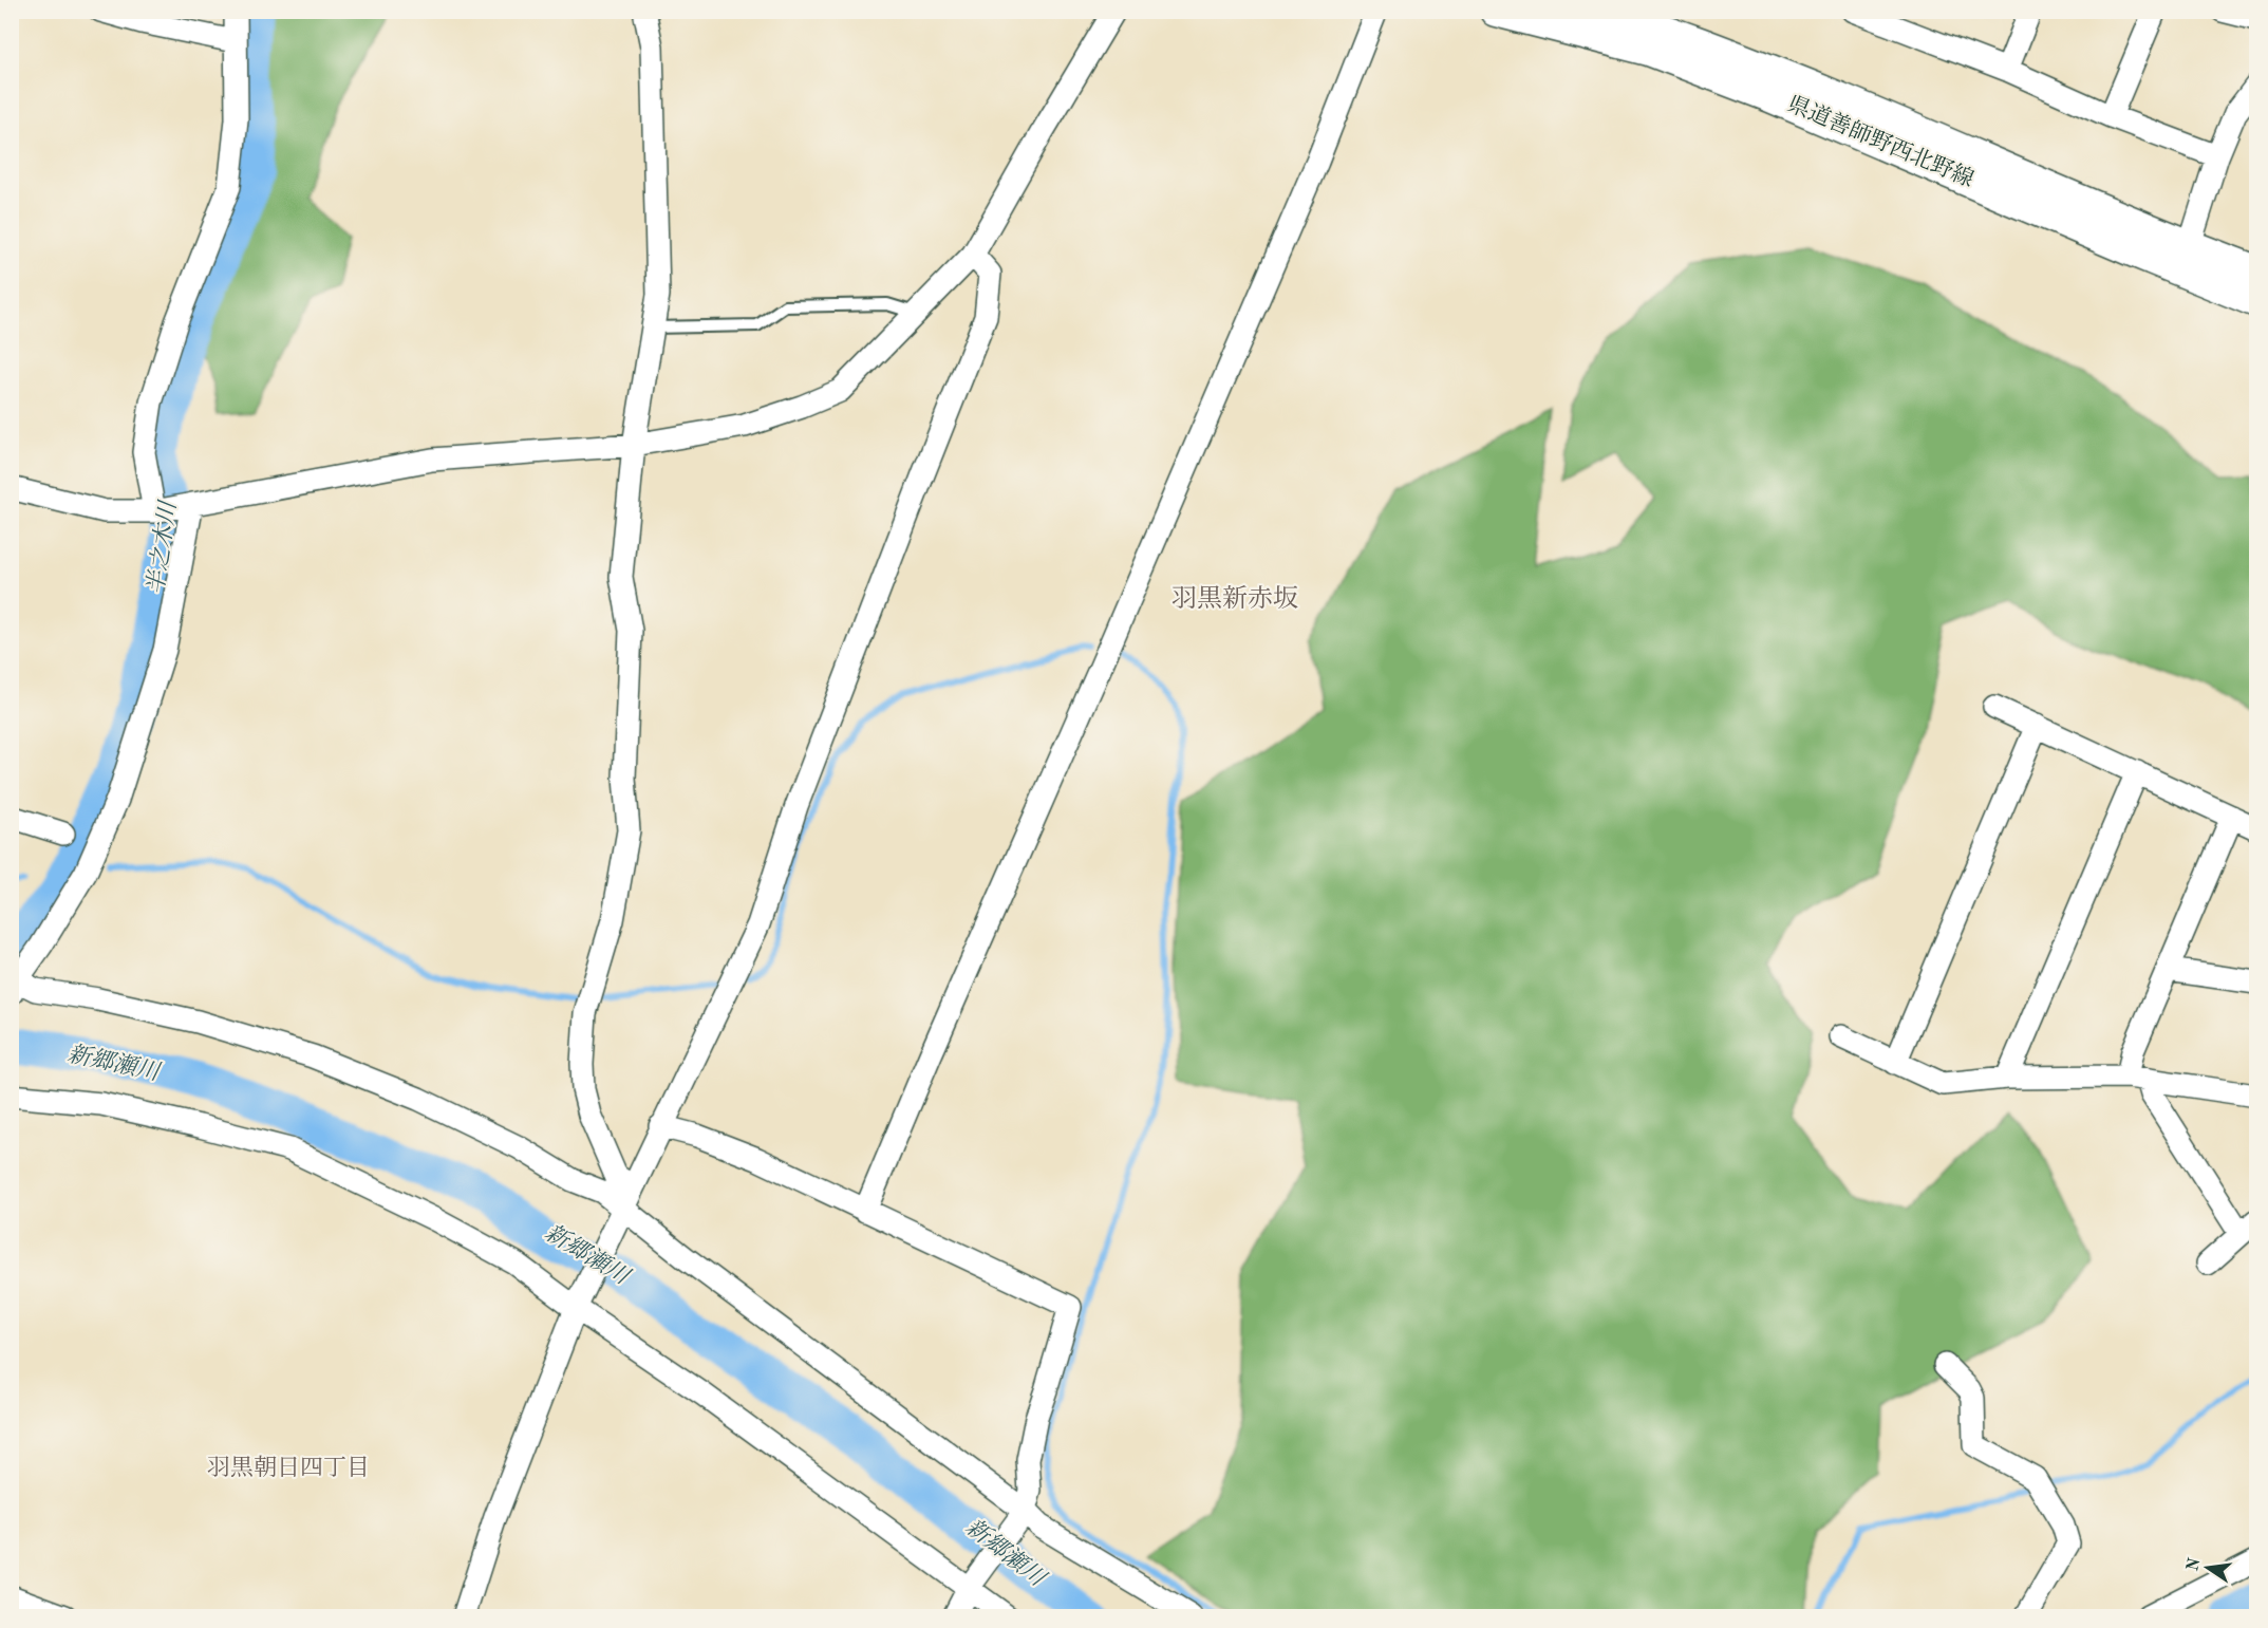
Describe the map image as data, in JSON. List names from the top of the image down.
{
  "streets": {
    "main road": ["県道善師野西北野線"]
  },
  "districts": ["羽黒新赤坂", "羽黒朝日四丁目"],
  "water": ["半之木川", "新郷瀬川"],
  "north": "left"
}
